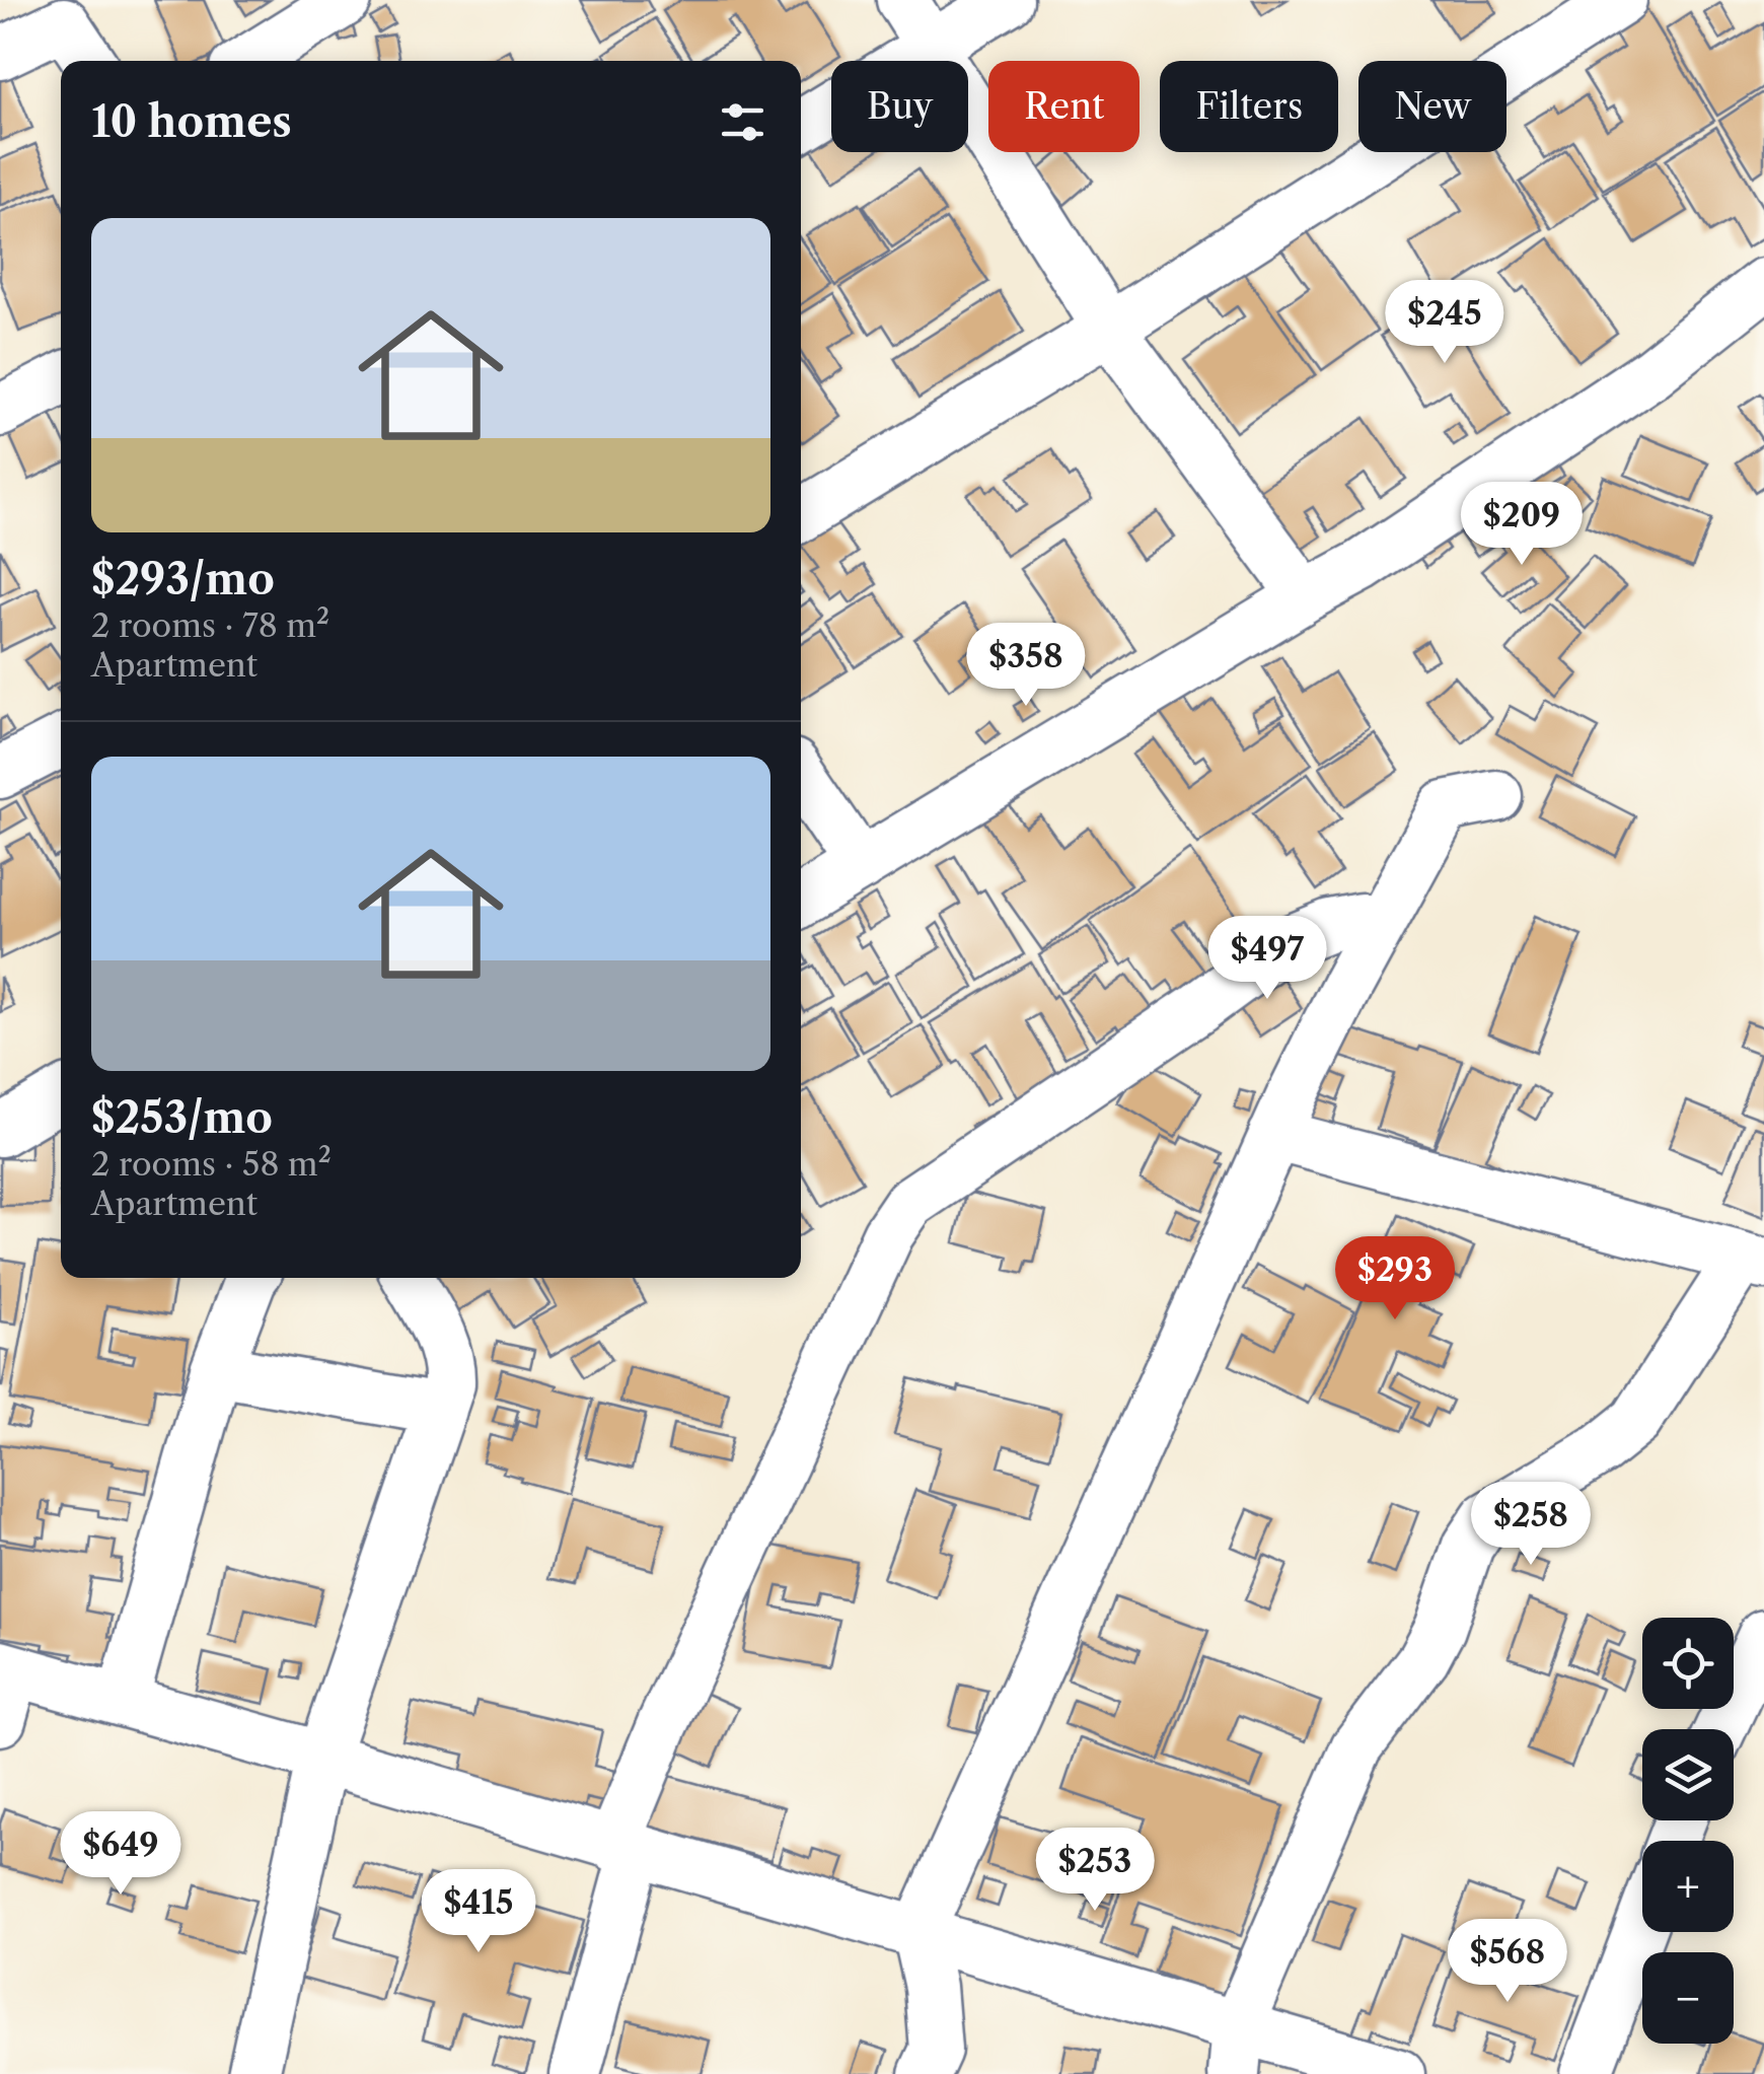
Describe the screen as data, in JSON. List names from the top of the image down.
{
  "page": {
    "chip": [
      "Buy",
      "Rent",
      "Filters",
      "New"
    ],
    "heading": "10 homes",
    "list": [
      {
        "name": "$293/mo",
        "note": "2 rooms · 78 m² · Apartment"
      },
      {
        "name": "$253/mo",
        "note": "2 rooms · 58 m² · Apartment"
      }
    ],
    "price": [
      "$245",
      "$209",
      "$358",
      "$497",
      "$293",
      "$258",
      "$649",
      "$253",
      "$415",
      "$568"
    ],
    "map_buttons": ["+", "−"]
  }
}
